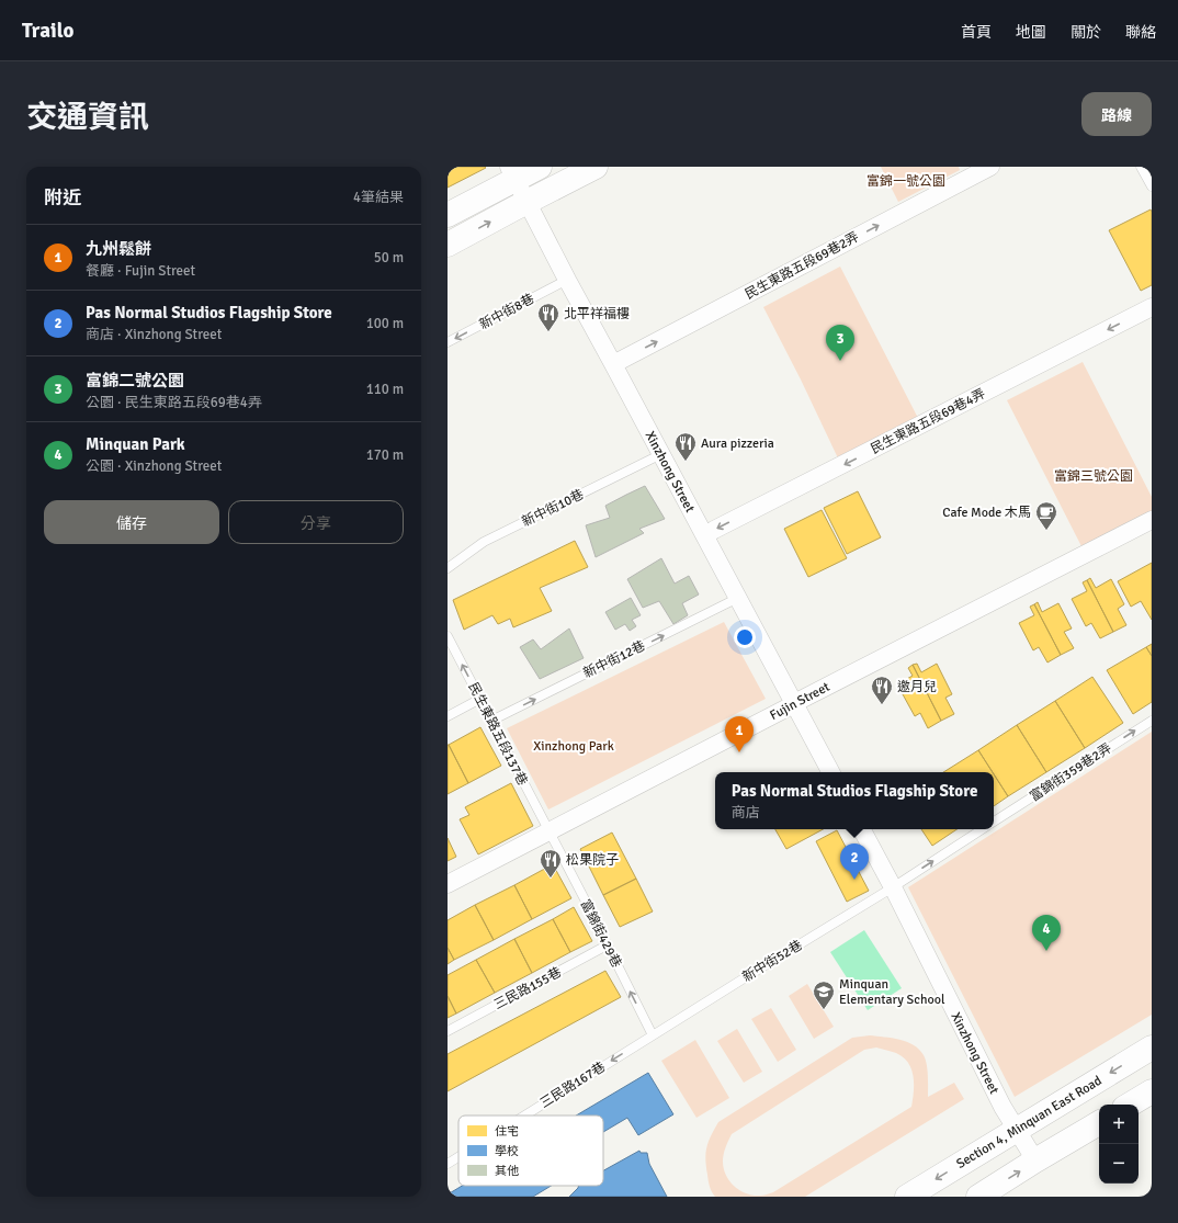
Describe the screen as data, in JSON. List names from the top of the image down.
{
  "streets": {
    "main road": ["Section 4, Minquan East Road"],
    "street": [
      "民生東路五段69巷2弄",
      "民生東路五段69巷4弄",
      "Xinzhong Street",
      "Fujin Street"
    ],
    "lane": [
      "新中街8巷",
      "新中街10巷",
      "新中街12巷",
      "民生東路五段137巷",
      "富錦街359巷2弄",
      "富錦街429巷",
      "新中街52巷",
      "三民路155巷",
      "三民路167巷"
    ]
  },
  "crossings": [
    ["民生東路五段69巷2弄", "Xinzhong Street"],
    ["新中街8巷", "Xinzhong Street"],
    ["民生東路五段69巷4弄", "Xinzhong Street"],
    ["Xinzhong Street", "新中街10巷"],
    ["Xinzhong Street", "新中街12巷"],
    ["Xinzhong Street", "Fujin Street"],
    ["Xinzhong Street", "新中街52巷"],
    ["Xinzhong Street", "Section 4, Minquan East Road"],
    ["新中街12巷", "民生東路五段137巷"],
    ["Fujin Street", "民生東路五段137巷"],
    ["Fujin Street", "富錦街429巷"],
    ["民生東路五段137巷", "富錦街429巷"],
    ["富錦街429巷", "新中街52巷"],
    ["富錦街429巷", "三民路155巷"],
    ["富錦街429巷", "三民路167巷"],
    ["新中街52巷", "三民路167巷"]
  ],
  "one_way": [
    "民生東路五段69巷2弄",
    "新中街8巷",
    "民生東路五段69巷4弄",
    "新中街12巷",
    "富錦街359巷2弄",
    "富錦街429巷",
    "三民路167巷"
  ],
  "parks": ["富錦一號公園", "富錦三號公園", "Xinzhong Park"],
  "places": {
    "restaurant": [
      "北平祥福樓",
      "Aura pizzeria",
      "邀月兒",
      "松果院子"
    ],
    "cafe": ["Cafe Mode 木馬"],
    "school or university": ["Minquan Elementary School"]
  },
  "legend": ["住宅", "學校", "其他"],
  "page": {
    "header": "Trailo",
    "nav": [
      "首頁",
      "地圖",
      "關於",
      "聯絡"
    ],
    "title": "交通資訊",
    "buttons": [
      "路線",
      ["儲存", "分享"]
    ],
    "heading": ["附近", "4筆結果"],
    "list": [
      {
        "mark": "1",
        "name": "九州鬆餅",
        "note": "餐廳 · Fujin Street",
        "value": "50 m"
      },
      {
        "mark": "2",
        "name": "Pas Normal Studios Flagship Store",
        "note": "商店 · Xinzhong Street",
        "value": "100 m"
      },
      {
        "mark": "3",
        "name": "富錦二號公園",
        "note": "公園 · 民生東路五段69巷4弄",
        "value": "110 m"
      },
      {
        "mark": "4",
        "name": "Minquan Park",
        "note": "公園 · Xinzhong Street",
        "value": "170 m"
      }
    ],
    "pins": [
      "3",
      "1",
      "2",
      "4"
    ],
    "popup": ["Pas Normal Studios Flagship Store", "商店"],
    "map_buttons": ["+", "−"]
  }
}
